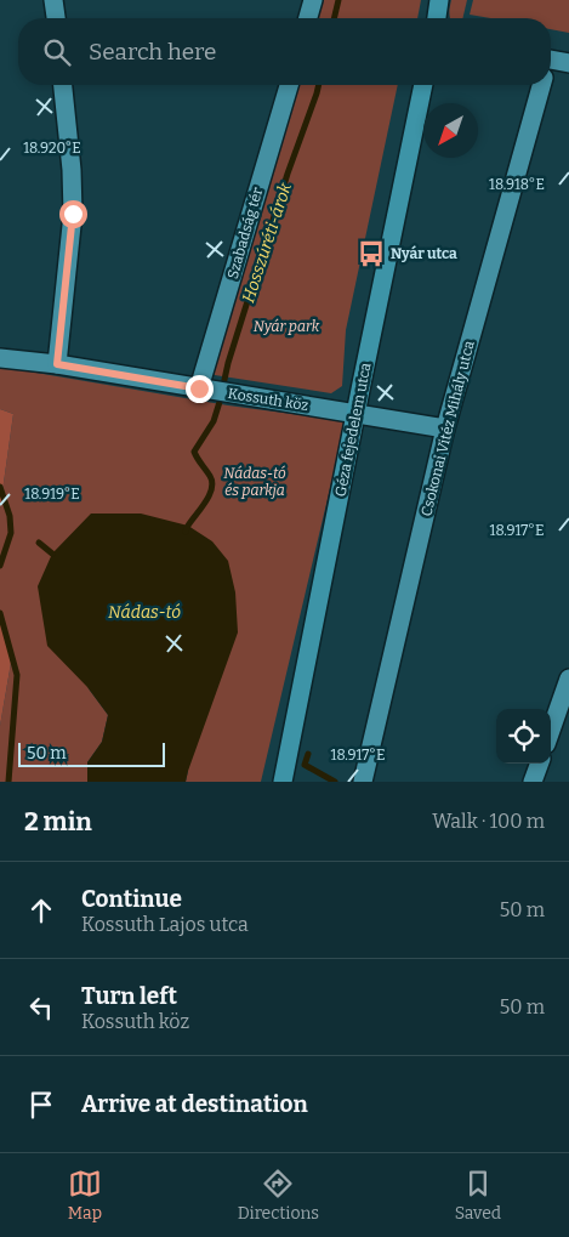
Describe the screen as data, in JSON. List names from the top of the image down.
{
  "streets": {
    "main road": ["Géza fejedelem utca"],
    "street": ["Szabadság tér", "Kossuth köz", "Csokonai Vitéz Mihály utca"]
  },
  "crossings": [
    ["Szabadság tér", "Kossuth köz"],
    ["Kossuth köz", "Csokonai Vitéz Mihály utca"],
    ["Kossuth köz", "Géza fejedelem utca"]
  ],
  "water": ["Hosszúréti-árok", "Nádas-tó"],
  "parks": ["Nyár park", "Nádas-tó és parkja"],
  "places": {
    "bus stop": ["Nyár utca"]
  },
  "scale_bar": "50 m",
  "north": "bottom left",
  "page": {
    "search": "Search here",
    "scale": "50 m",
    "heading": ["2 min", "Walk · 100 m"],
    "list": [
      ["Continue", "Kossuth Lajos utca", "50 m"],
      ["Turn left", "Kossuth köz", "50 m"],
      "Arrive at destination"
    ],
    "nav": ["Map", "Directions", "Saved"]
  },
  "coordinates": [
    "18.920°E",
    "18.918°E",
    "18.919°E",
    "18.917°E"
  ]
}
